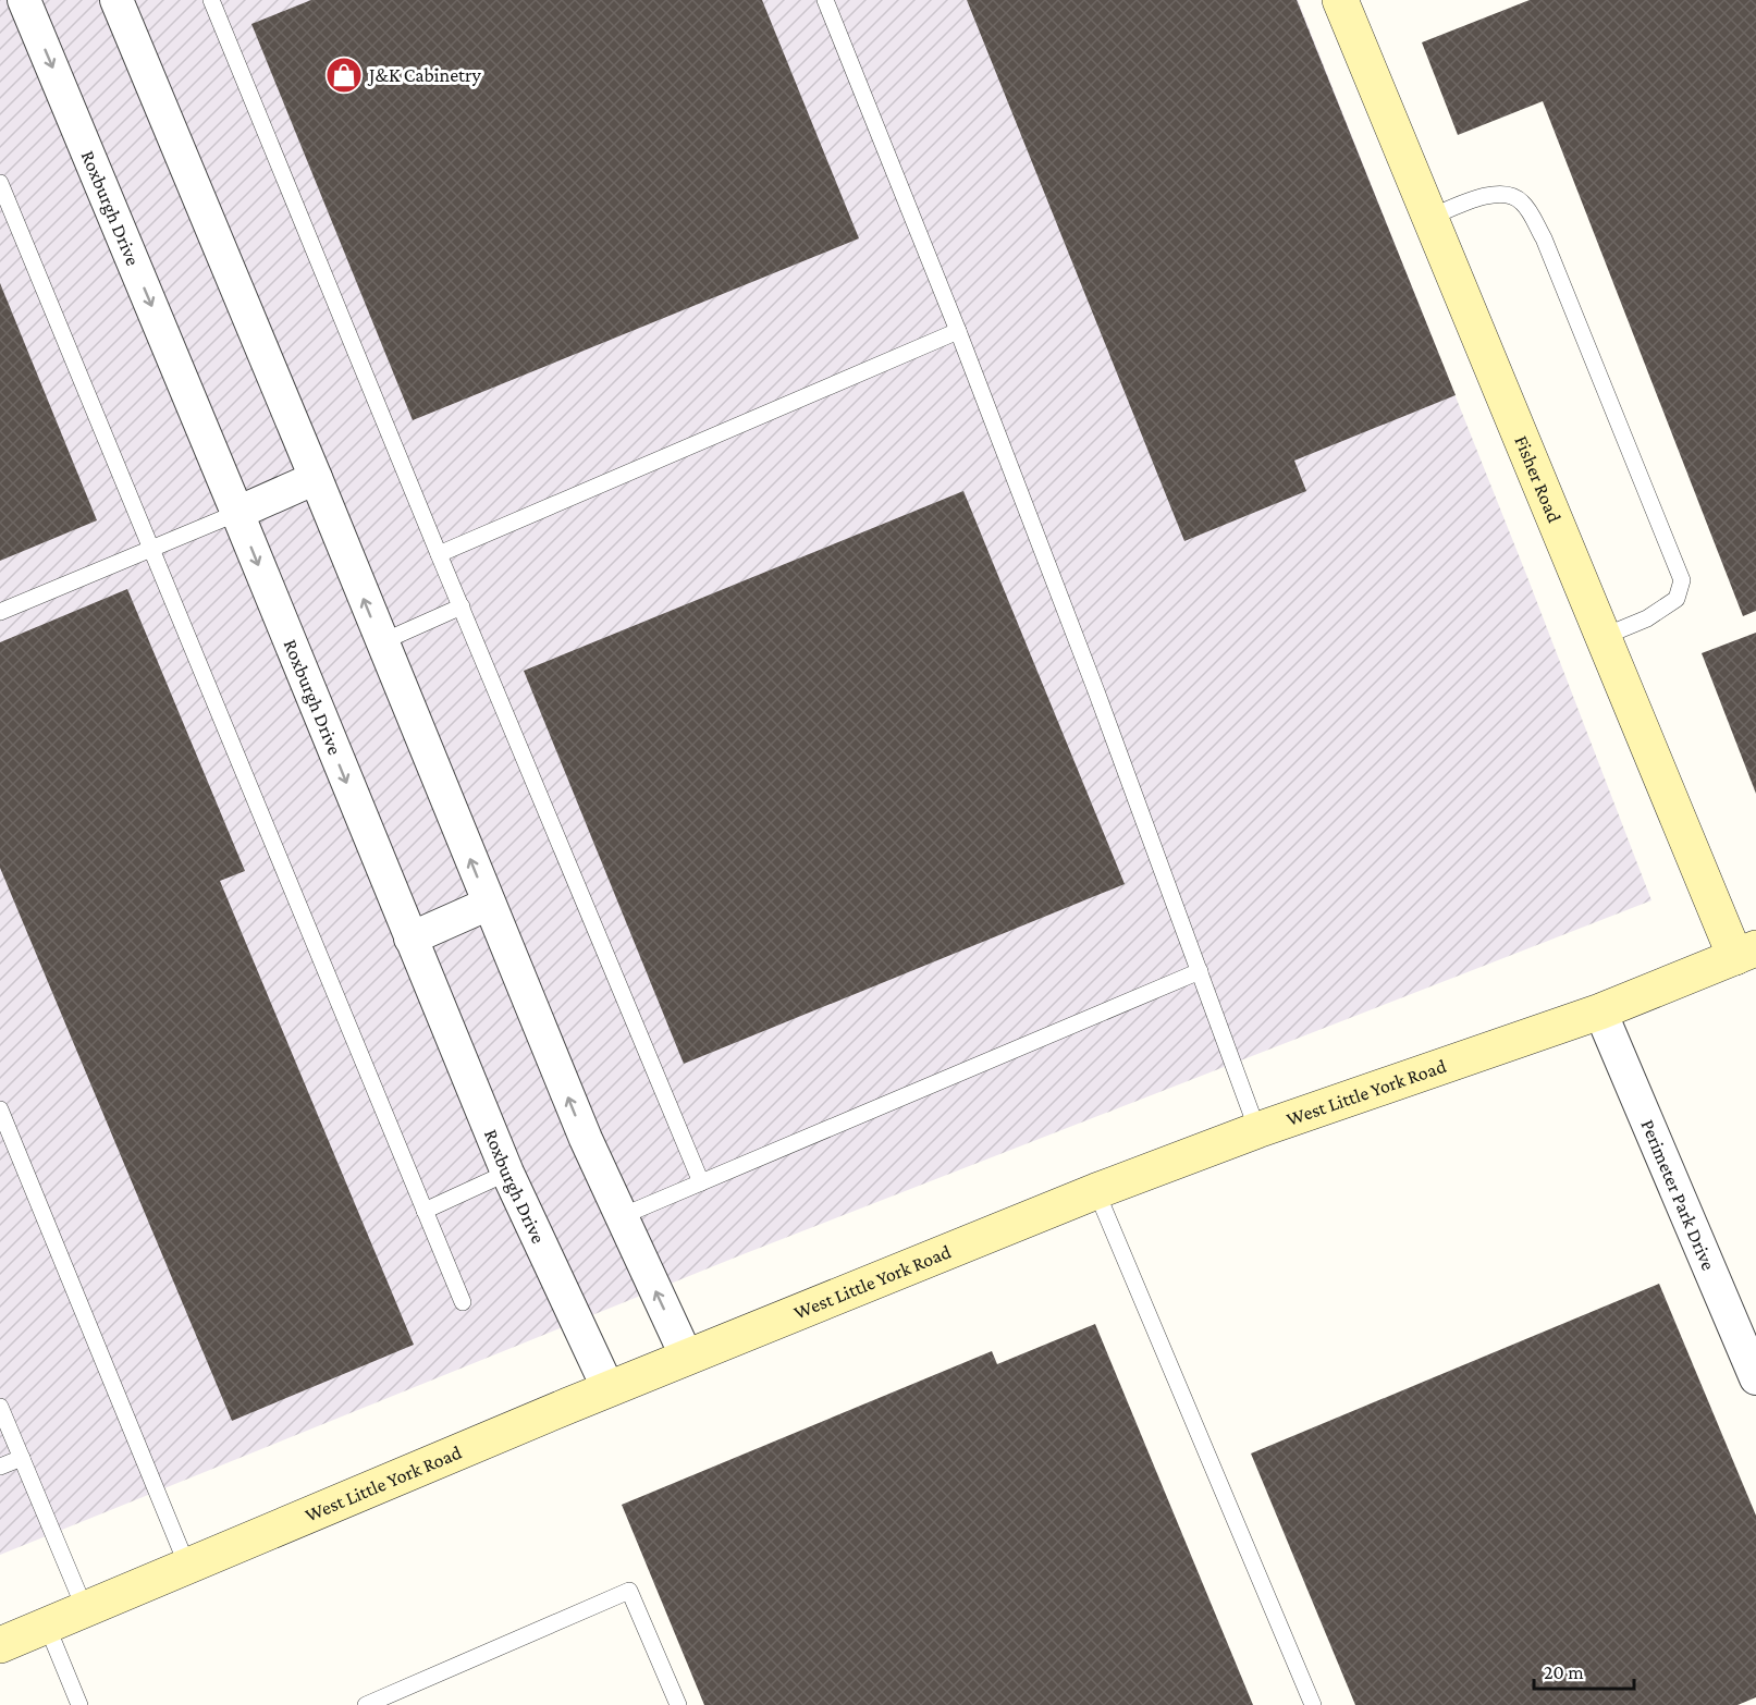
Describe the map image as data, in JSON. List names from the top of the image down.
{
  "streets": {
    "main road": ["Fisher Road", "West Little York Road"],
    "street": ["Roxburgh Drive", "Perimeter Park Drive"]
  },
  "crossings": [
    ["Roxburgh Drive", "West Little York Road"],
    ["Fisher Road", "West Little York Road"],
    ["West Little York Road", "Perimeter Park Drive"]
  ],
  "places": {
    "shop": ["J&K Cabinetry"]
  },
  "scale_bar": "20 m"
}
